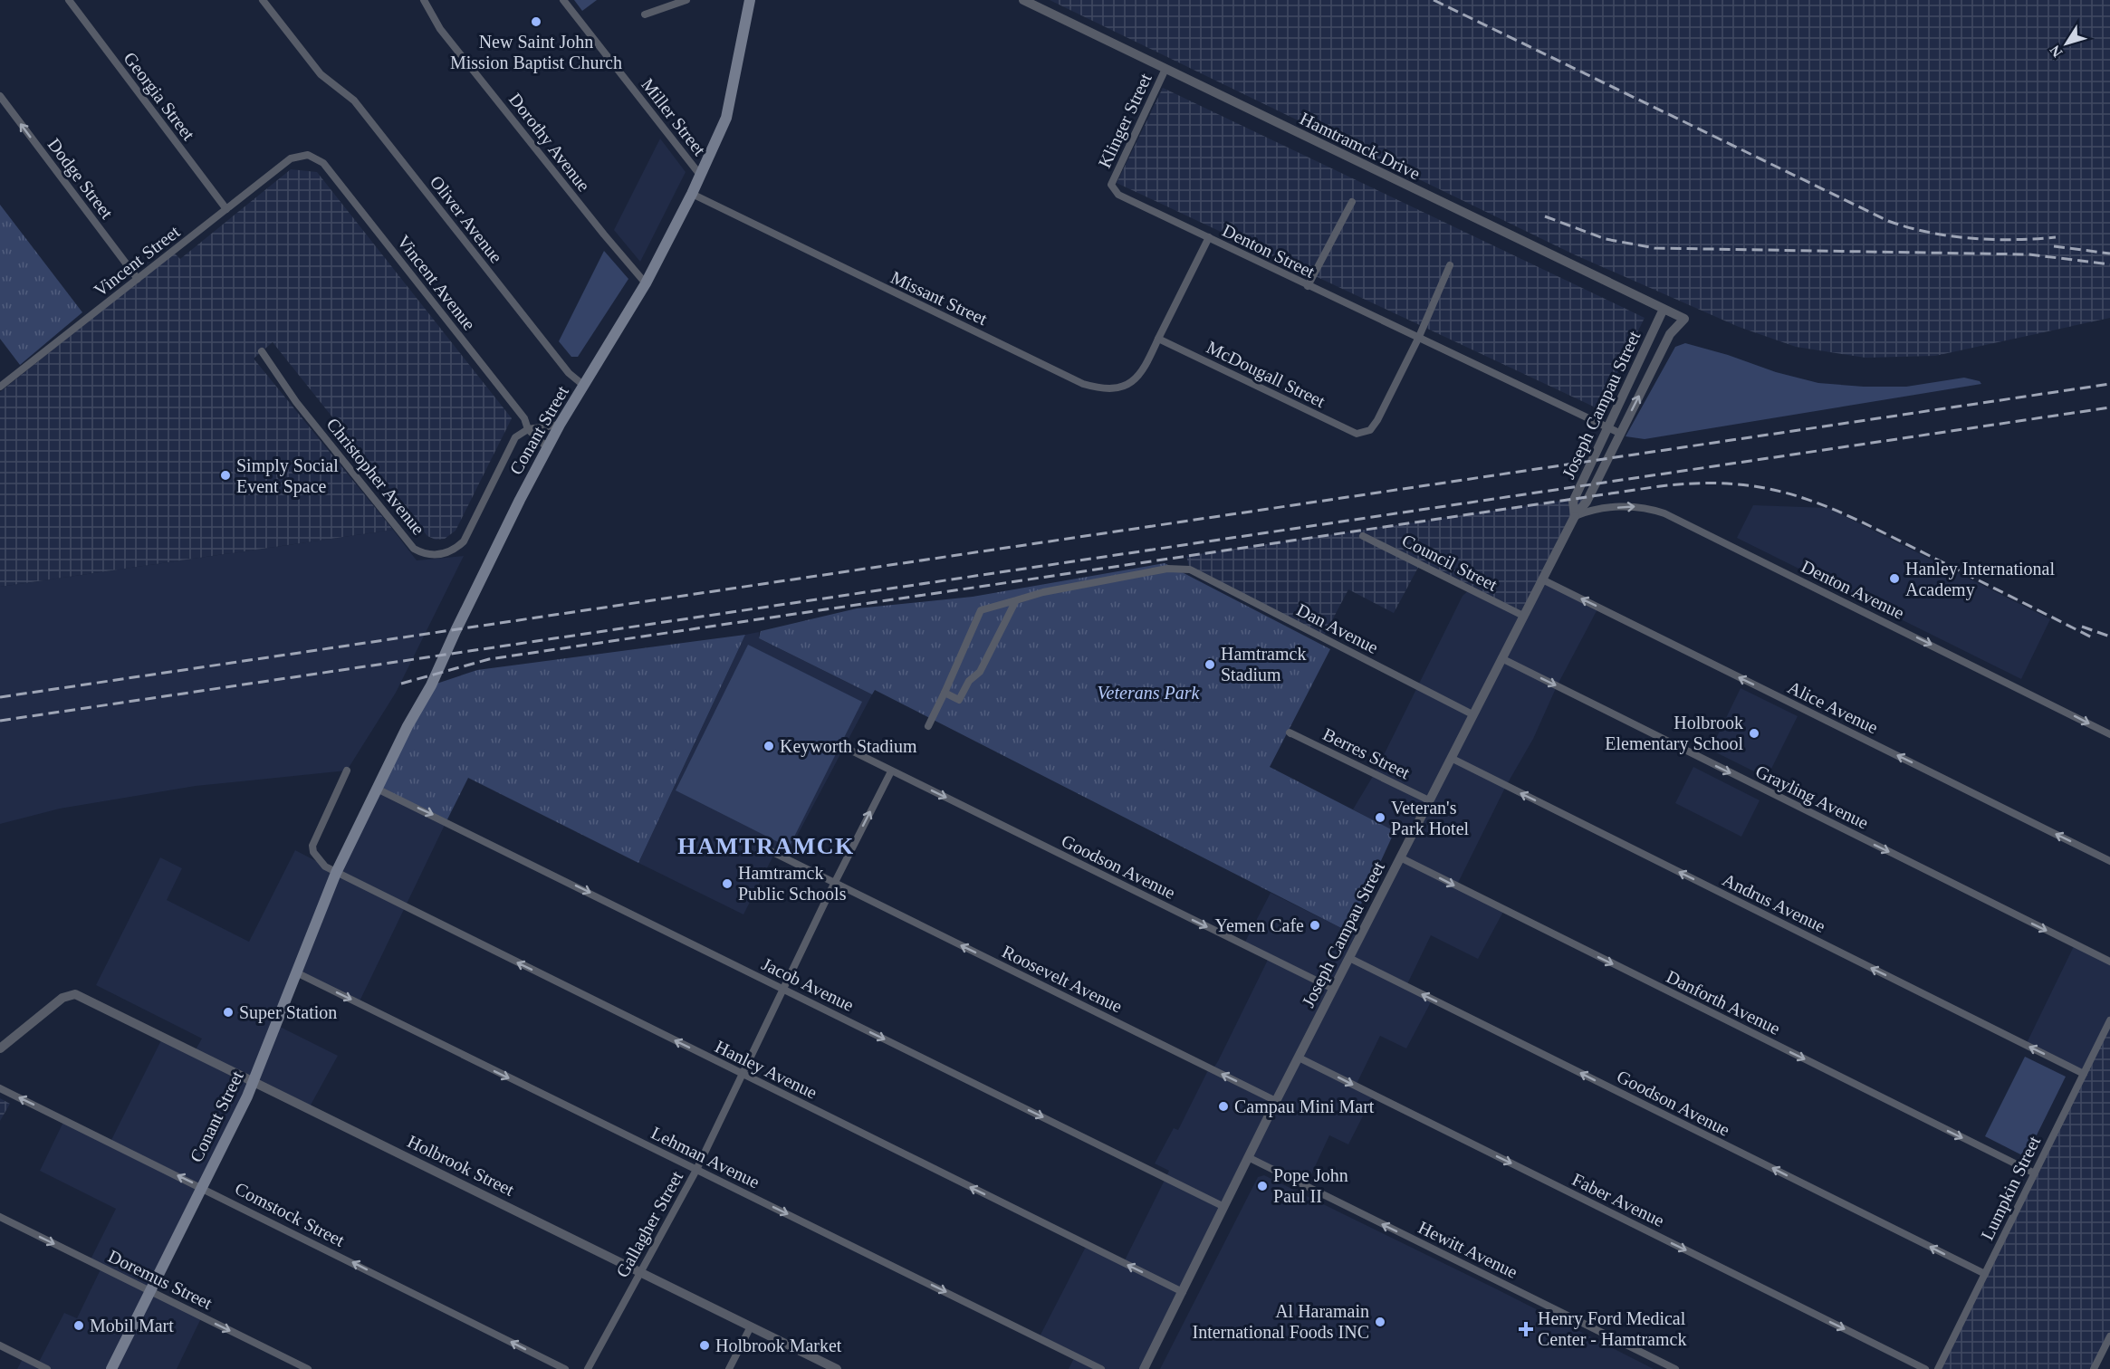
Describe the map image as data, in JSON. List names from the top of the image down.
{
  "streets": {
    "main road": ["Conant Street"],
    "street": [
      "Georgia Street",
      "Miller Street",
      "Klinger Street",
      "Dorothy Avenue",
      "Hamtramck Drive",
      "Dodge Street",
      "Oliver Avenue",
      "Denton Street",
      "Vincent Street",
      "Vincent Avenue",
      "Missant Street",
      "McDougall Street",
      "Joseph Campau Street",
      "Christopher Avenue",
      "Council Street",
      "Denton Avenue",
      "Dan Avenue",
      "Alice Avenue",
      "Berres Street",
      "Grayling Avenue",
      "Goodson Avenue",
      "Andrus Avenue",
      "Roosevelt Avenue",
      "Jacob Avenue",
      "Danforth Avenue",
      "Hanley Avenue",
      "Lehman Avenue",
      "Holbrook Street",
      "Lumpkin Street",
      "Faber Avenue",
      "Comstock Street",
      "Gallagher Street",
      "Hewitt Avenue",
      "Doremus Street"
    ]
  },
  "crossings": [
    ["Georgia Street", "Vincent Street"],
    ["Miller Street", "Conant Street"],
    ["Klinger Street", "Hamtramck Drive"],
    ["Klinger Street", "Denton Street"],
    ["Dorothy Avenue", "Conant Street"],
    ["Hamtramck Drive", "Joseph Campau Street"],
    ["Dodge Street", "Vincent Street"],
    ["Oliver Avenue", "Conant Street"],
    ["Denton Street", "McDougall Street"],
    ["Vincent Street", "Vincent Avenue"],
    ["Vincent Avenue", "Conant Street"],
    ["Vincent Avenue", "Christopher Avenue"],
    ["Missant Street", "McDougall Street"],
    ["Missant Street", "Conant Street"],
    ["Joseph Campau Street", "Council Street"],
    ["Joseph Campau Street", "Denton Avenue"],
    ["Joseph Campau Street", "Dan Avenue"],
    ["Joseph Campau Street", "Alice Avenue"],
    ["Joseph Campau Street", "Berres Street"],
    ["Joseph Campau Street", "Grayling Avenue"],
    ["Joseph Campau Street", "Goodson Avenue"],
    ["Joseph Campau Street", "Andrus Avenue"],
    ["Joseph Campau Street", "Roosevelt Avenue"],
    ["Joseph Campau Street", "Jacob Avenue"],
    ["Joseph Campau Street", "Danforth Avenue"],
    ["Joseph Campau Street", "Hanley Avenue"],
    ["Joseph Campau Street", "Faber Avenue"],
    ["Joseph Campau Street", "Hewitt Avenue"],
    ["Conant Street", "Jacob Avenue"],
    ["Conant Street", "Hanley Avenue"],
    ["Conant Street", "Lehman Avenue"],
    ["Conant Street", "Holbrook Street"],
    ["Conant Street", "Comstock Street"],
    ["Conant Street", "Doremus Street"],
    ["Goodson Avenue", "Lumpkin Street"],
    ["Goodson Avenue", "Gallagher Street"],
    ["Andrus Avenue", "Lumpkin Street"],
    ["Roosevelt Avenue", "Gallagher Street"],
    ["Jacob Avenue", "Gallagher Street"],
    ["Danforth Avenue", "Lumpkin Street"],
    ["Hanley Avenue", "Gallagher Street"],
    ["Lehman Avenue", "Gallagher Street"],
    ["Holbrook Street", "Gallagher Street"]
  ],
  "one_way": [
    "Dodge Street",
    "Denton Avenue",
    "Alice Avenue",
    "Grayling Avenue",
    "Andrus Avenue",
    "Roosevelt Avenue",
    "Jacob Avenue",
    "Danforth Avenue",
    "Hanley Avenue",
    "Lehman Avenue",
    "Faber Avenue",
    "Comstock Street",
    "Hewitt Avenue",
    "Doremus Street"
  ],
  "districts": ["HAMTRAMCK"],
  "parks": ["Veterans Park"],
  "places": {
    "other": [
      "New Saint John Mission Baptist Church",
      "Simply Social Event Space",
      "Hanley International Academy",
      "Hamtramck Stadium",
      "Holbrook Elementary School",
      "Keyworth Stadium",
      "Veteran's Park Hotel",
      "Hamtramck Public Schools",
      "Yemen Cafe",
      "Super Station",
      "Campau Mini Mart",
      "Pope John Paul II",
      "Al Haramain International Foods INC",
      "Mobil Mart",
      "Holbrook Market"
    ],
    "health": ["Henry Ford Medical Center - Hamtramck"]
  },
  "north": "bottom left"
}
